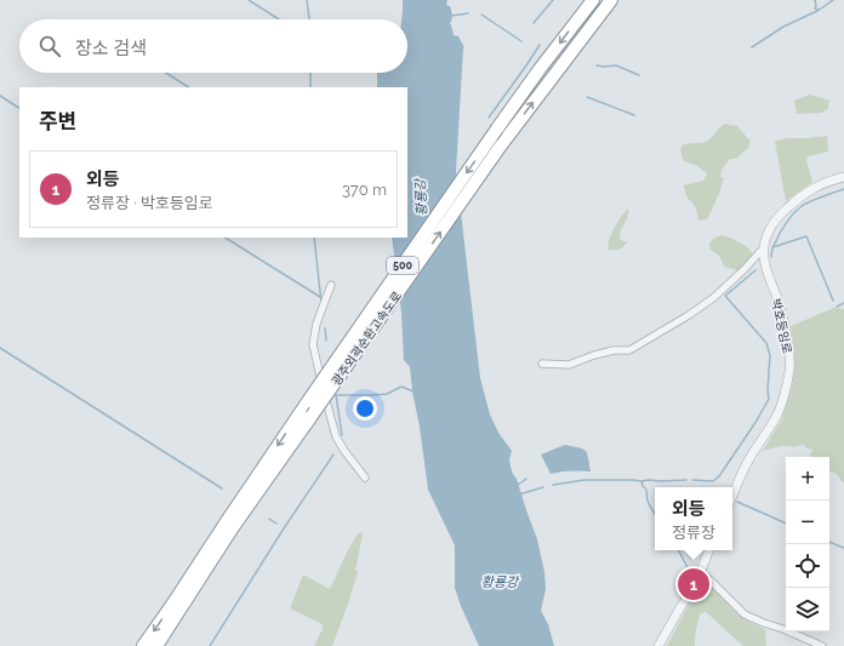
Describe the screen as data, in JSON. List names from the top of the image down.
{
  "streets": {
    "highway": ["500", "광주외곽순환고속도로"],
    "street": ["박호등임로"]
  },
  "water": ["황룡강"],
  "page": {
    "search": "장소 검색",
    "heading": "주변",
    "list": [
      {
        "mark": "1",
        "name": "외등",
        "note": "정류장 · 박호등임로",
        "value": "370 m"
      }
    ],
    "map_buttons": ["+", "−"],
    "popup": ["외등", "정류장"],
    "pins": "1"
  }
}
